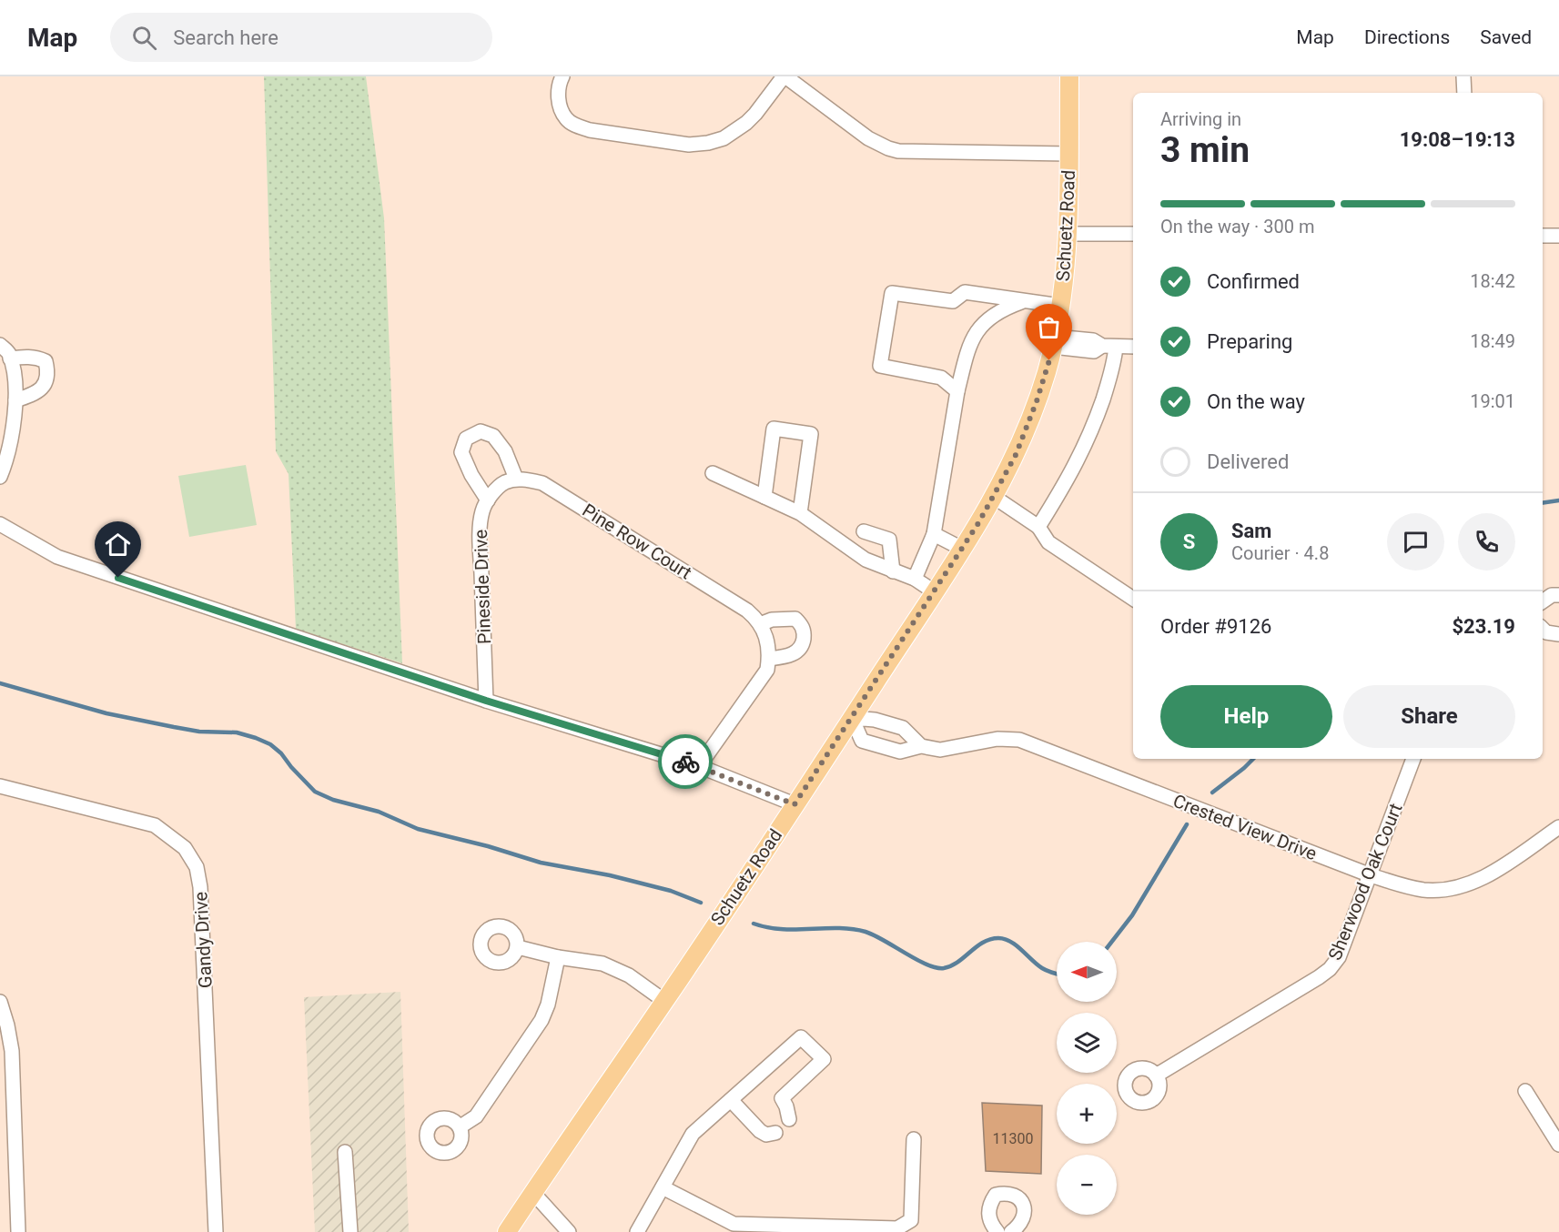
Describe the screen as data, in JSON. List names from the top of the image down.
{
  "streets": {
    "main road": ["Schuetz Road"],
    "street": [
      "Pine Row Court",
      "Pineside Drive",
      "Crested View Drive",
      "Sherwood Oak Court",
      "Gandy Drive"
    ]
  },
  "crossings": [
    ["Schuetz Road", "Crested View Drive"],
    ["Pine Row Court", "Pineside Drive"],
    ["Crested View Drive", "Sherwood Oak Court"]
  ],
  "house_numbers": ["11300"],
  "north": "left",
  "page": {
    "header": "Map",
    "search": "Search here",
    "nav": ["Map", "Directions", "Saved"],
    "heading": ["3 min", "Arriving in", "19:08–19:13"],
    "panel": [
      "Sam",
      "Courier · 4.8",
      "Order #9126",
      "$23.19"
    ],
    "bar": "On the way · 300 m",
    "list": [
      ["Confirmed", "18:42"],
      ["Preparing", "18:49"],
      ["On the way", "19:01"],
      "Delivered"
    ],
    "round": "S",
    "buttons": ["Help", "Share"],
    "map_buttons": ["+", "−"]
  }
}
